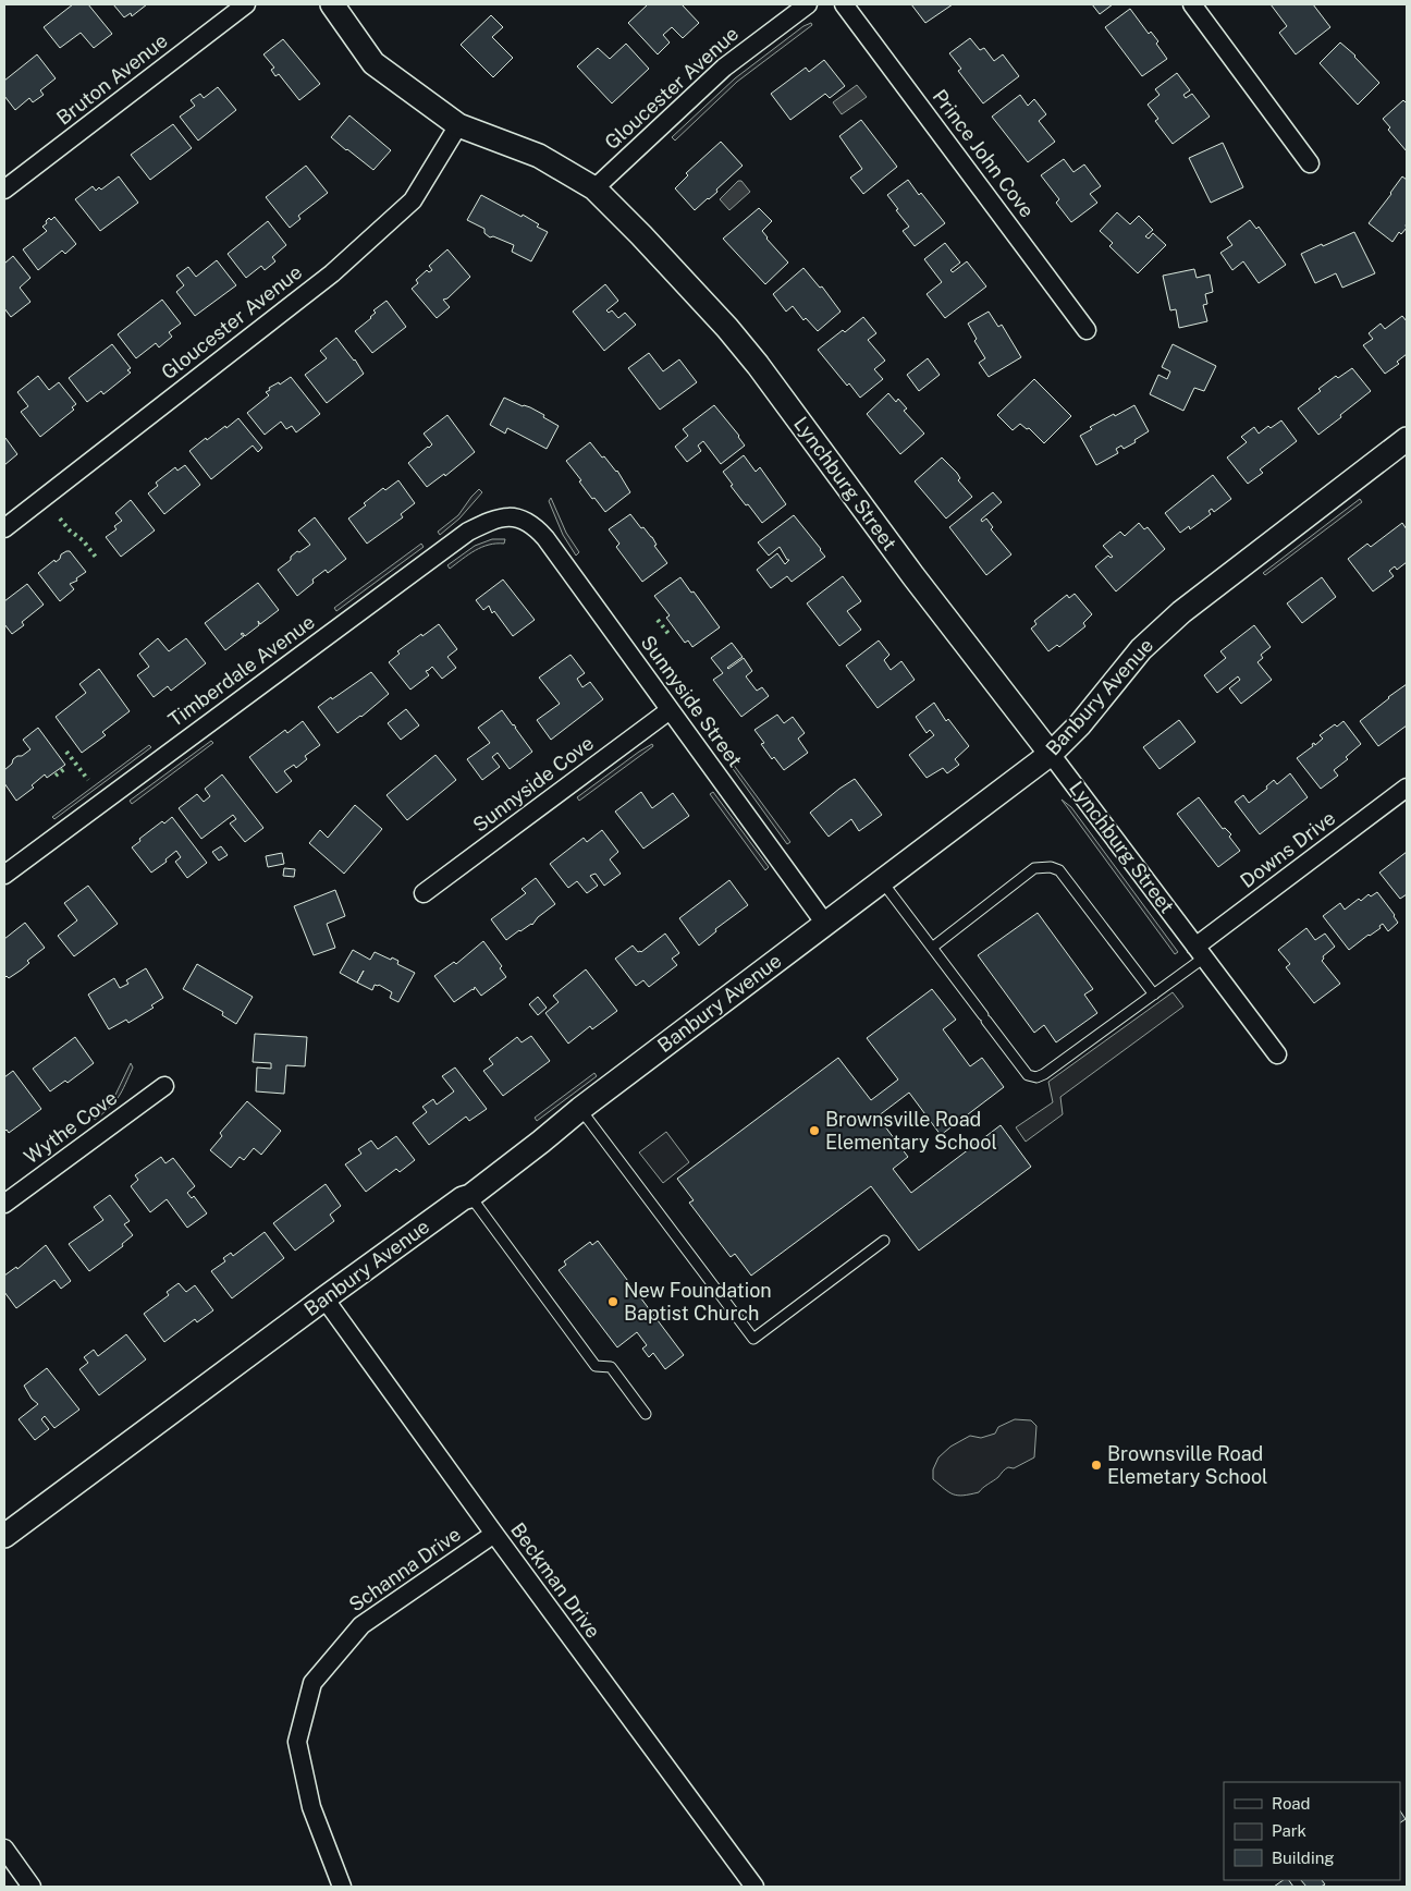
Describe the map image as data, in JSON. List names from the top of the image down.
{
  "streets": {
    "street": [
      "Bruton Avenue",
      "Gloucester Avenue",
      "Prince John Cove",
      "Lynchburg Street",
      "Timberdale Avenue",
      "Banbury Avenue",
      "Sunnyside Street",
      "Sunnyside Cove",
      "Downs Drive",
      "Wythe Cove",
      "Schanna Drive",
      "Beckman Drive"
    ]
  },
  "crossings": [
    ["Gloucester Avenue", "Lynchburg Street"],
    ["Lynchburg Street", "Banbury Avenue"],
    ["Lynchburg Street", "Downs Drive"],
    ["Timberdale Avenue", "Sunnyside Street"],
    ["Banbury Avenue", "Sunnyside Street"],
    ["Banbury Avenue", "Beckman Drive"],
    ["Sunnyside Street", "Sunnyside Cove"],
    ["Schanna Drive", "Beckman Drive"]
  ],
  "places": ["Brownsville Road Elementary School", "New Foundation Baptist Church", "Brownsville Road Elemetary School"],
  "legend": ["Road", "Park", "Building"]
}
